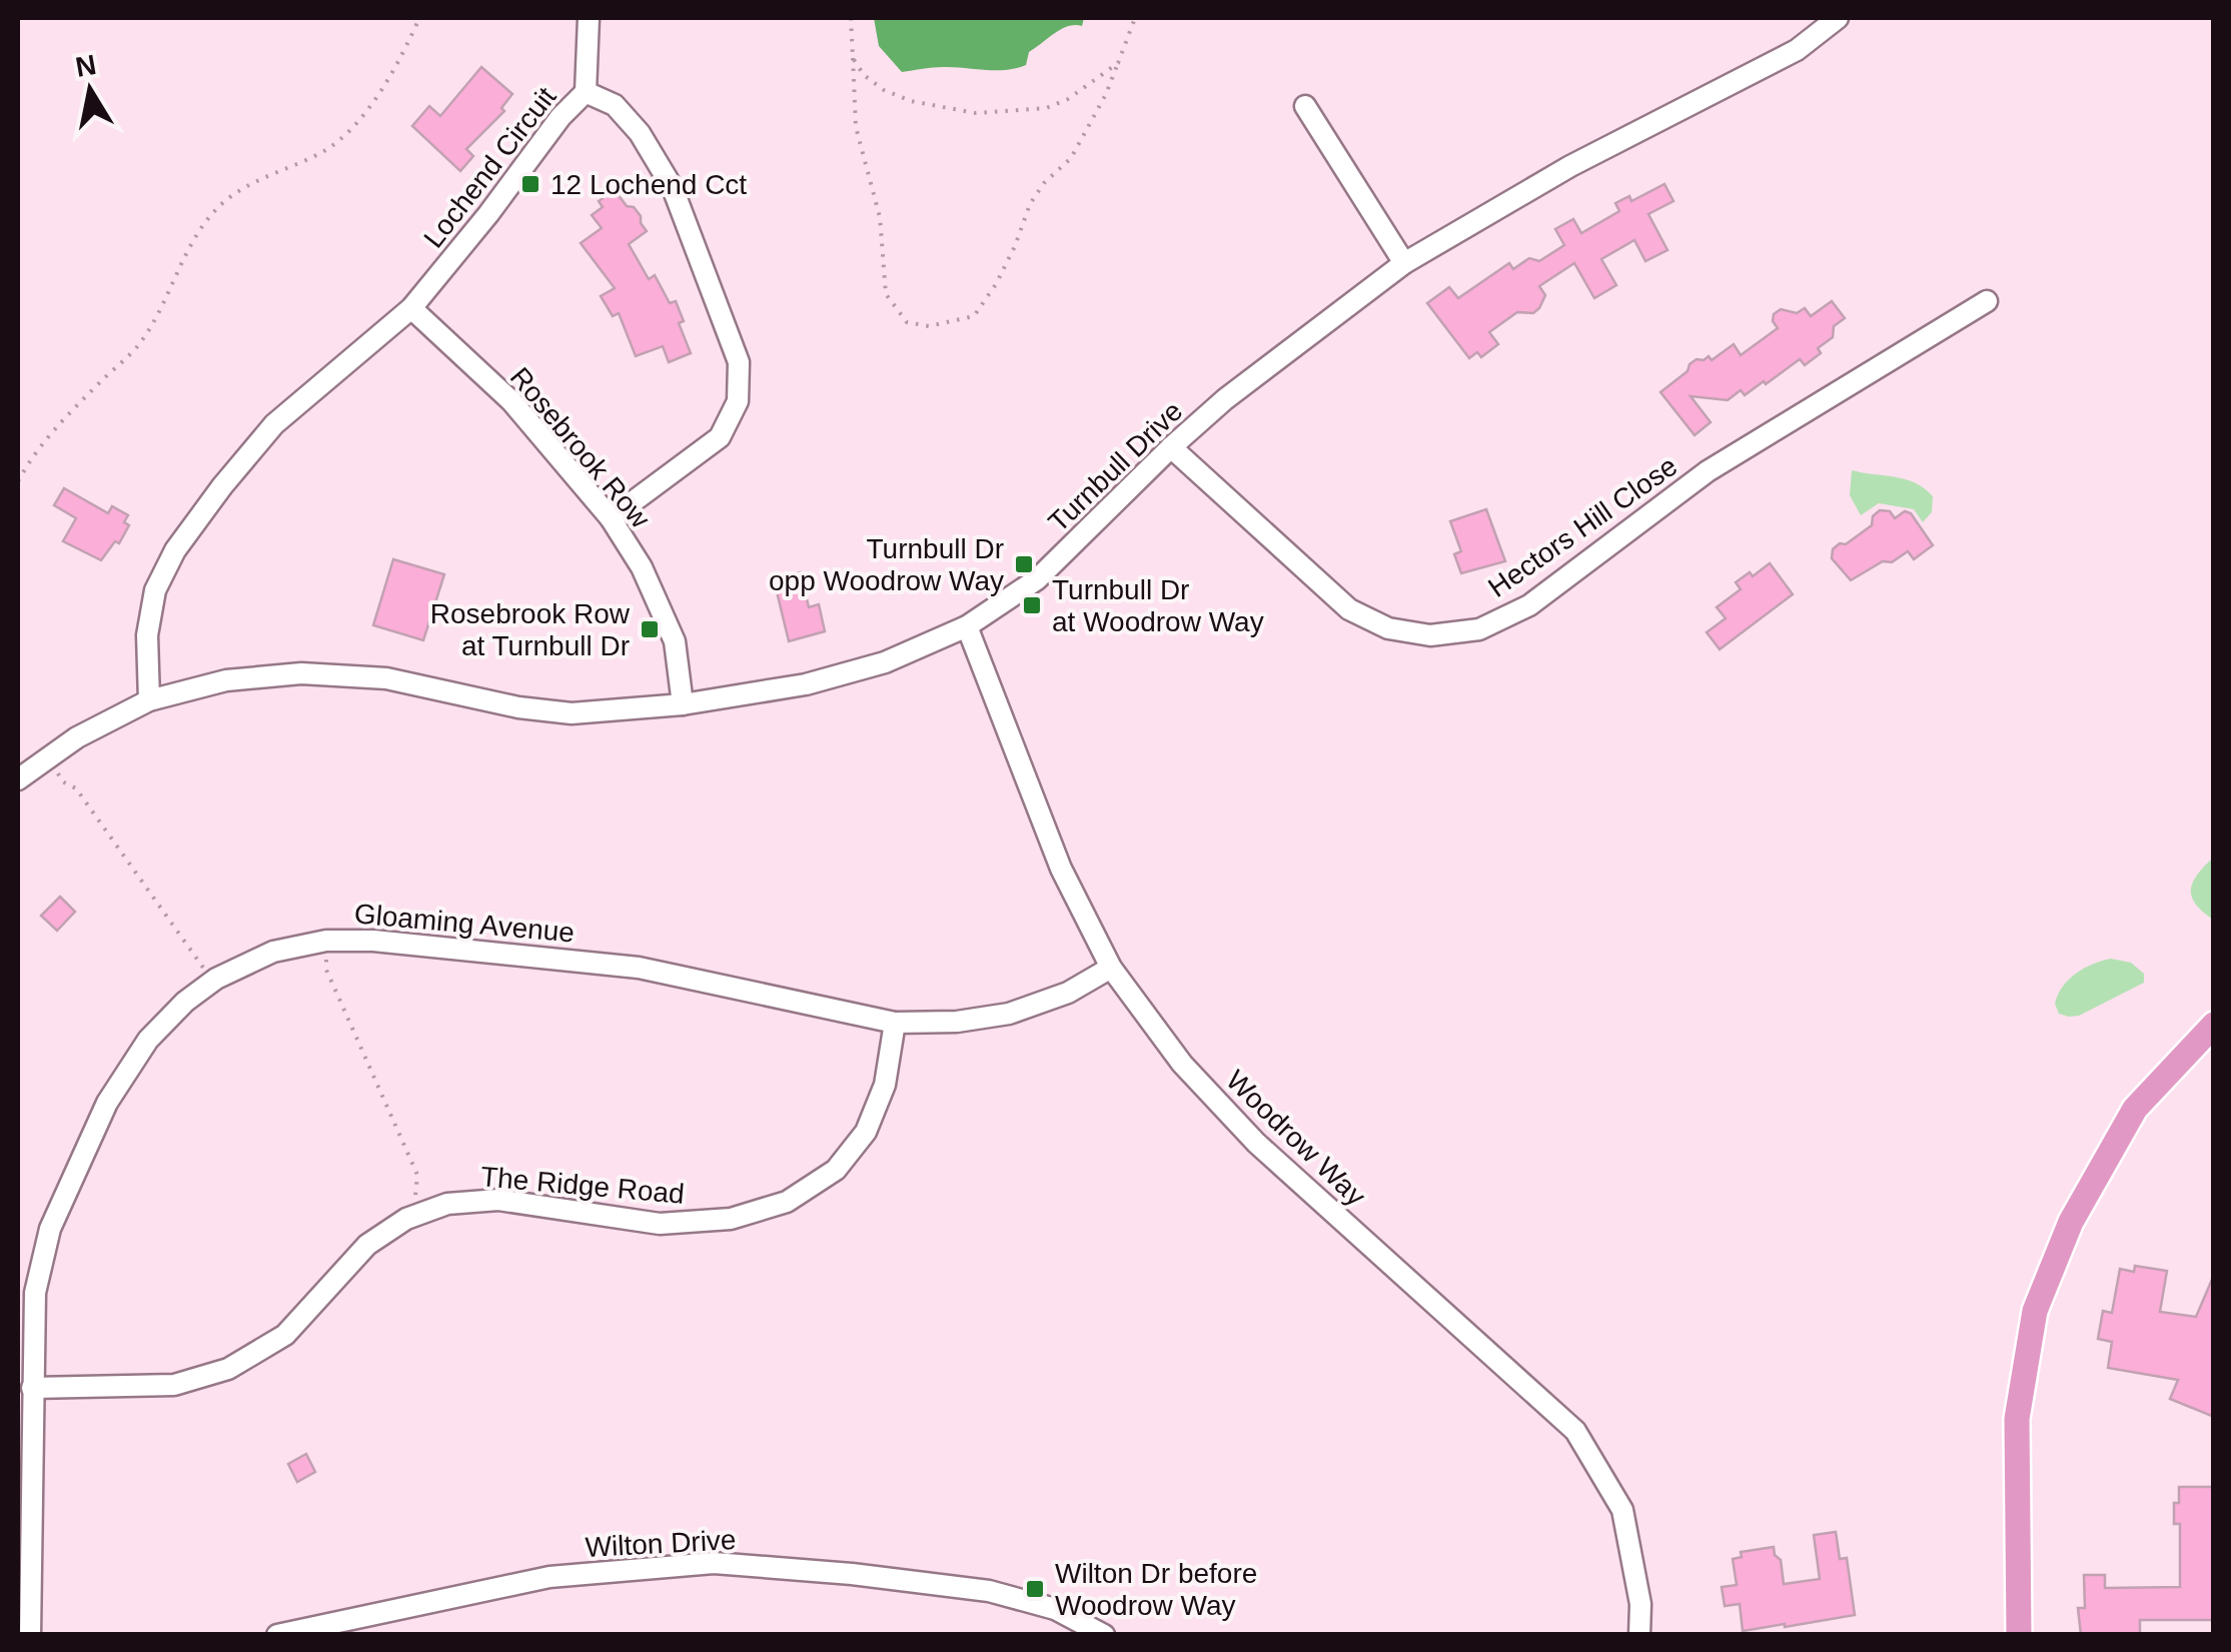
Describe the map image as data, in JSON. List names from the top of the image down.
{
  "streets": {
    "street": [
      "Lochend Circuit",
      "Rosebrook Row",
      "Turnbull Drive",
      "Hectors Hill Close",
      "Gloaming Avenue",
      "Woodrow Way",
      "The Ridge Road",
      "Wilton Drive"
    ]
  },
  "crossings": [
    ["Lochend Circuit", "Rosebrook Row"],
    ["Lochend Circuit", "Turnbull Drive"],
    ["Rosebrook Row", "Turnbull Drive"],
    ["Turnbull Drive", "Hectors Hill Close"],
    ["Turnbull Drive", "Woodrow Way"],
    ["Gloaming Avenue", "Woodrow Way"],
    ["Gloaming Avenue", "The Ridge Road"]
  ],
  "places": {
    "transit": [
      "12 Lochend Cct",
      "Turnbull Dr opp Woodrow Way",
      "Turnbull Dr at Woodrow Way",
      "Rosebrook Row at Turnbull Dr",
      "Wilton Dr before Woodrow Way"
    ]
  },
  "north": "top"
}
